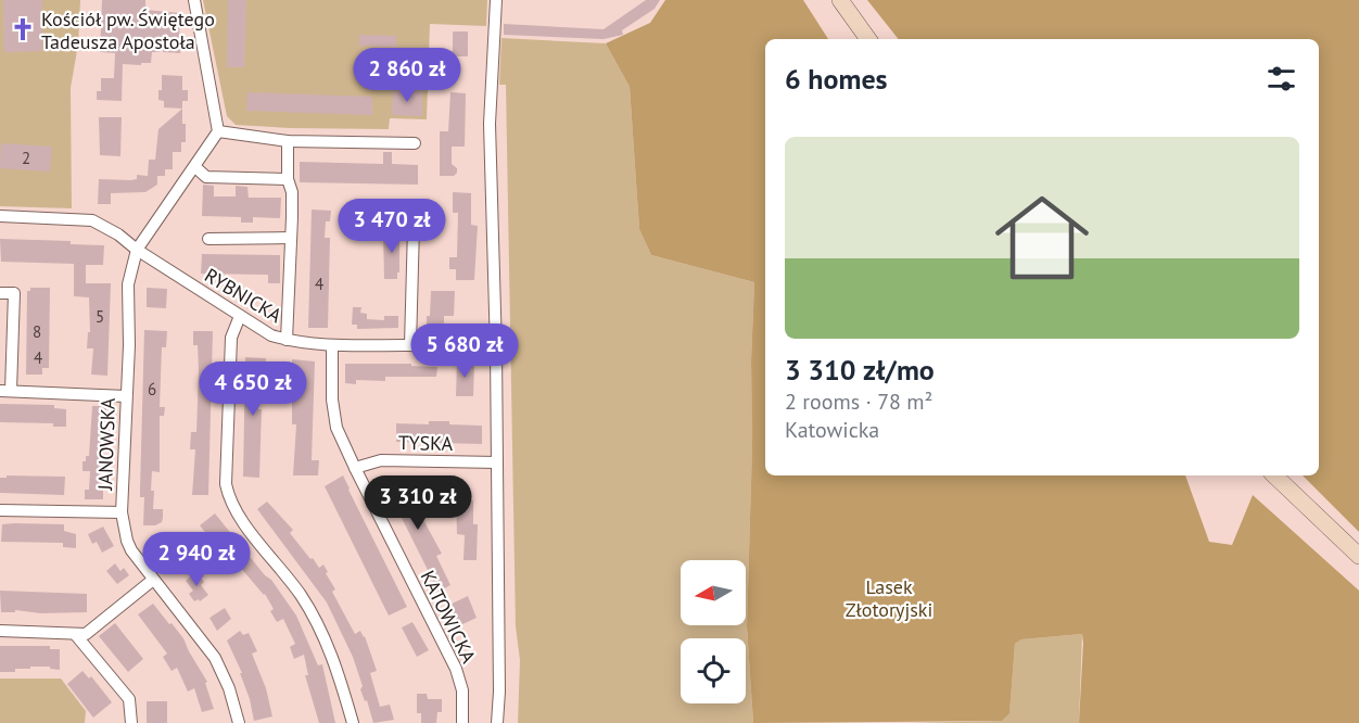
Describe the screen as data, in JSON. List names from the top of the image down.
{
  "streets": {
    "street": [
      "RYBNICKA",
      "TYSKA",
      "JANOWSKA",
      "KATOWICKA"
    ]
  },
  "crossings": [
    ["RYBNICKA", "JANOWSKA"],
    ["RYBNICKA", "KATOWICKA"],
    ["TYSKA", "KATOWICKA"]
  ],
  "parks": ["Lasek Złotoryjski"],
  "places": {
    "church": ["Kościół pw. Świętego Tadeusza Apostoła"]
  },
  "house_numbers": [
    "2",
    "4",
    "5",
    "8",
    "4",
    "6"
  ],
  "north": "left",
  "page": {
    "heading": "6 homes",
    "price": [
      "2 860 zł",
      "3 470 zł",
      "5 680 zł",
      "4 650 zł",
      "3 310 zł",
      "2 940 zł"
    ],
    "list": [
      {
        "name": "3 310 zł/mo",
        "note": "2 rooms · 78 m² · Katowicka"
      }
    ]
  }
}
